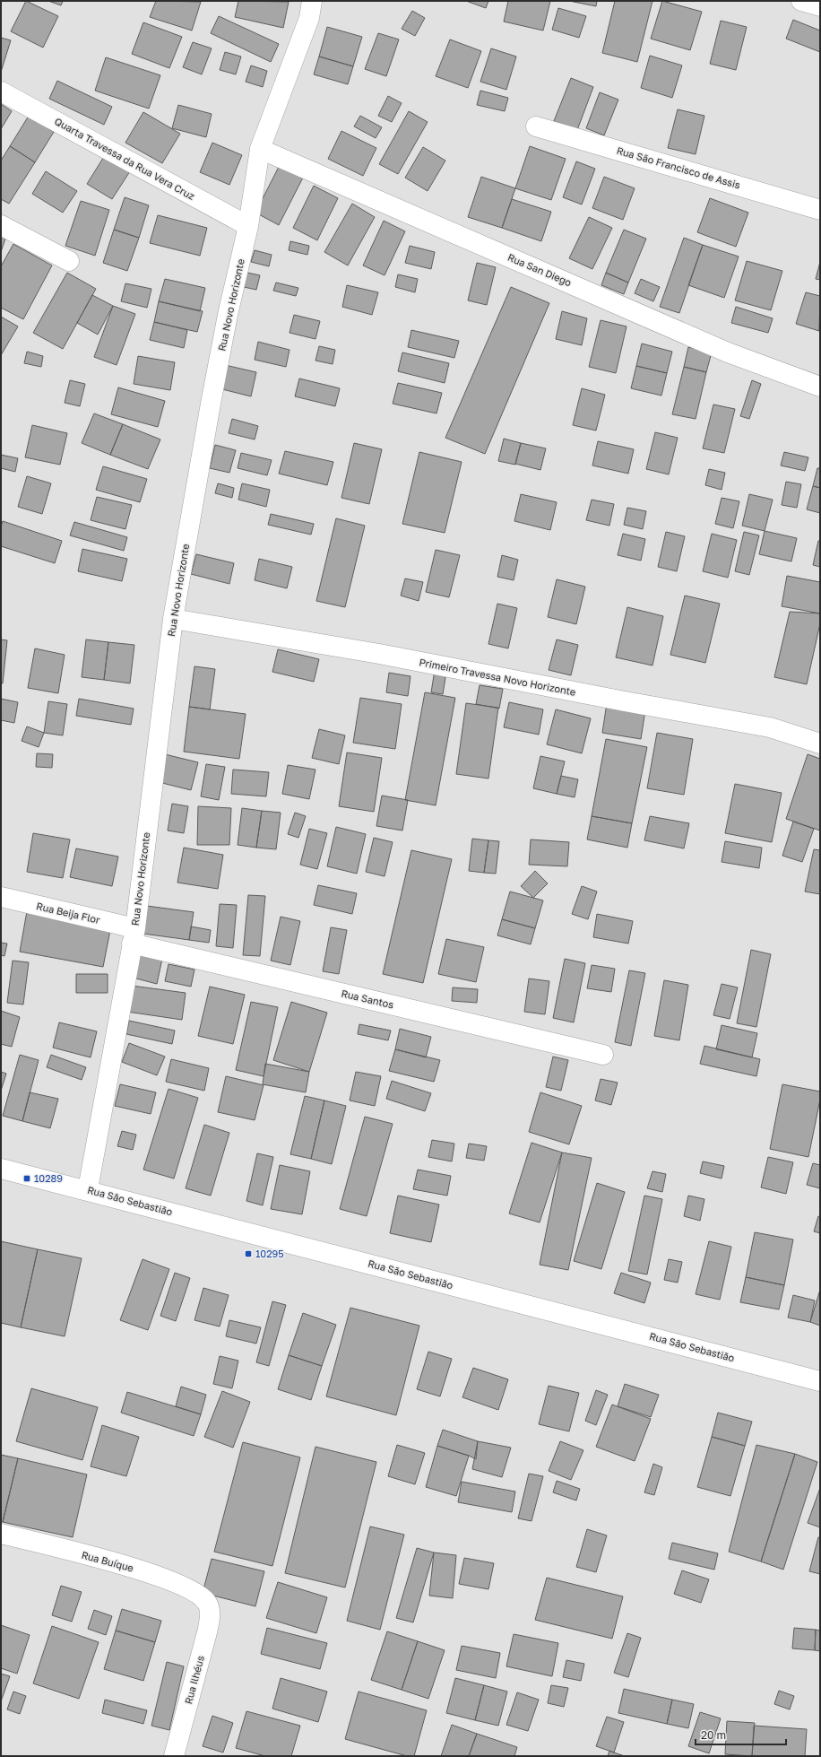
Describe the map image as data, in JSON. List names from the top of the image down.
{
  "streets": {
    "street": [
      "Quarta Travessa da Rua Vera Cruz",
      "Rua São Francisco de Assis",
      "Rua San Diego",
      "Rua Novo Horizonte",
      "Primeiro Travessa Novo Horizonte",
      "Rua Beija Flor",
      "Rua Santos",
      "Rua São Sebastião",
      "Rua Buíque",
      "Rua Ilhéus"
    ]
  },
  "crossings": [
    ["Quarta Travessa da Rua Vera Cruz", "Rua Novo Horizonte"],
    ["Rua San Diego", "Rua Novo Horizonte"],
    ["Rua Novo Horizonte", "Primeiro Travessa Novo Horizonte"],
    ["Rua Novo Horizonte", "Rua Beija Flor"],
    ["Rua Novo Horizonte", "Rua Santos"],
    ["Rua Novo Horizonte", "Rua São Sebastião"],
    ["Rua Beija Flor", "Rua Santos"],
    ["Rua Buíque", "Rua Ilhéus"]
  ],
  "places": {
    "transit": ["10289", "10295"]
  },
  "scale_bar": "20 m"
}
